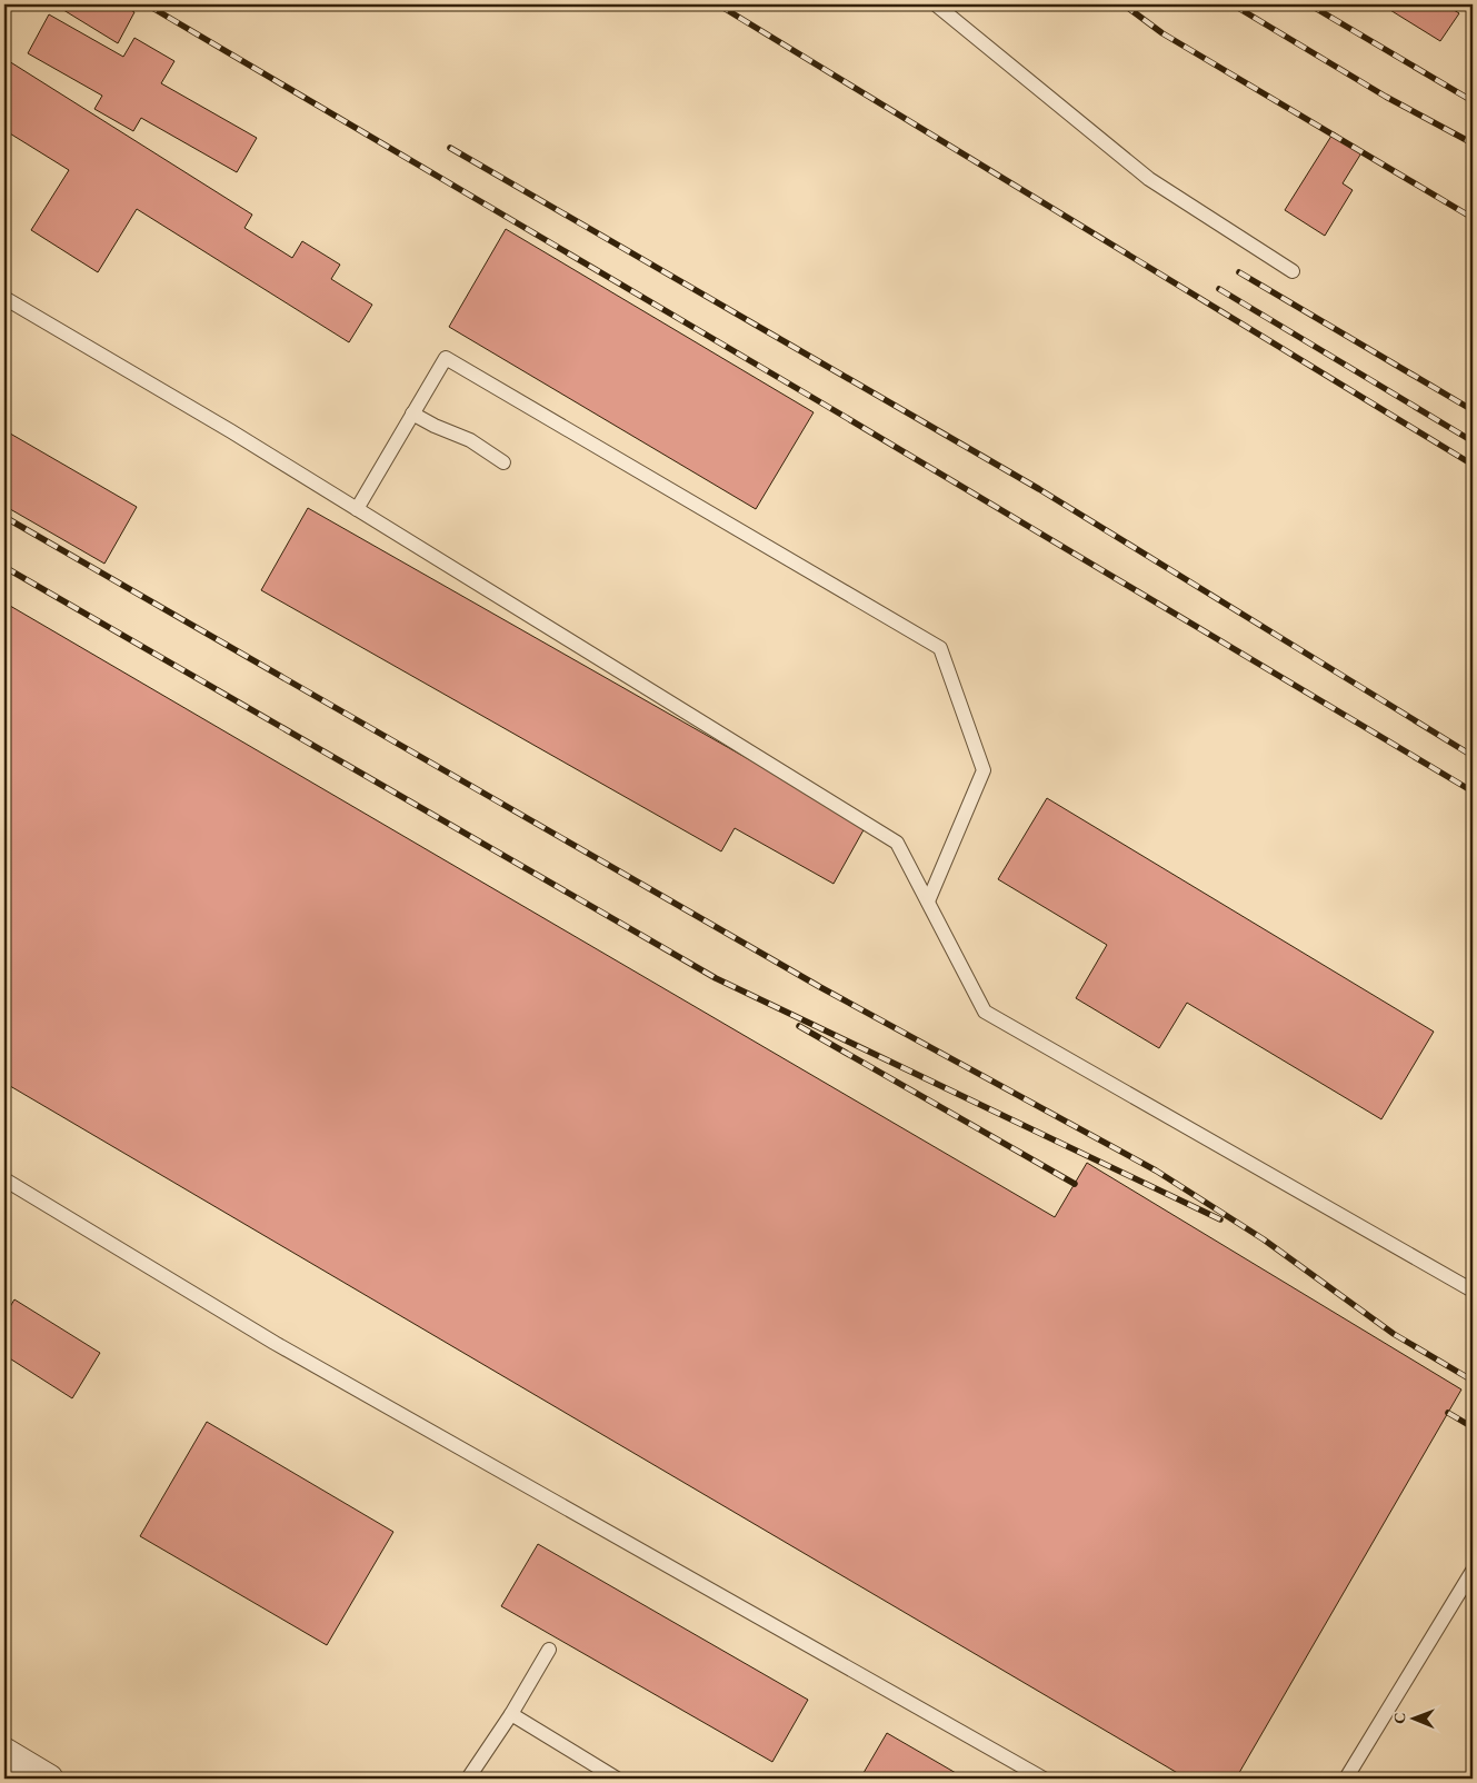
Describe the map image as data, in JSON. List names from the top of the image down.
{
  "north": "left"
}
